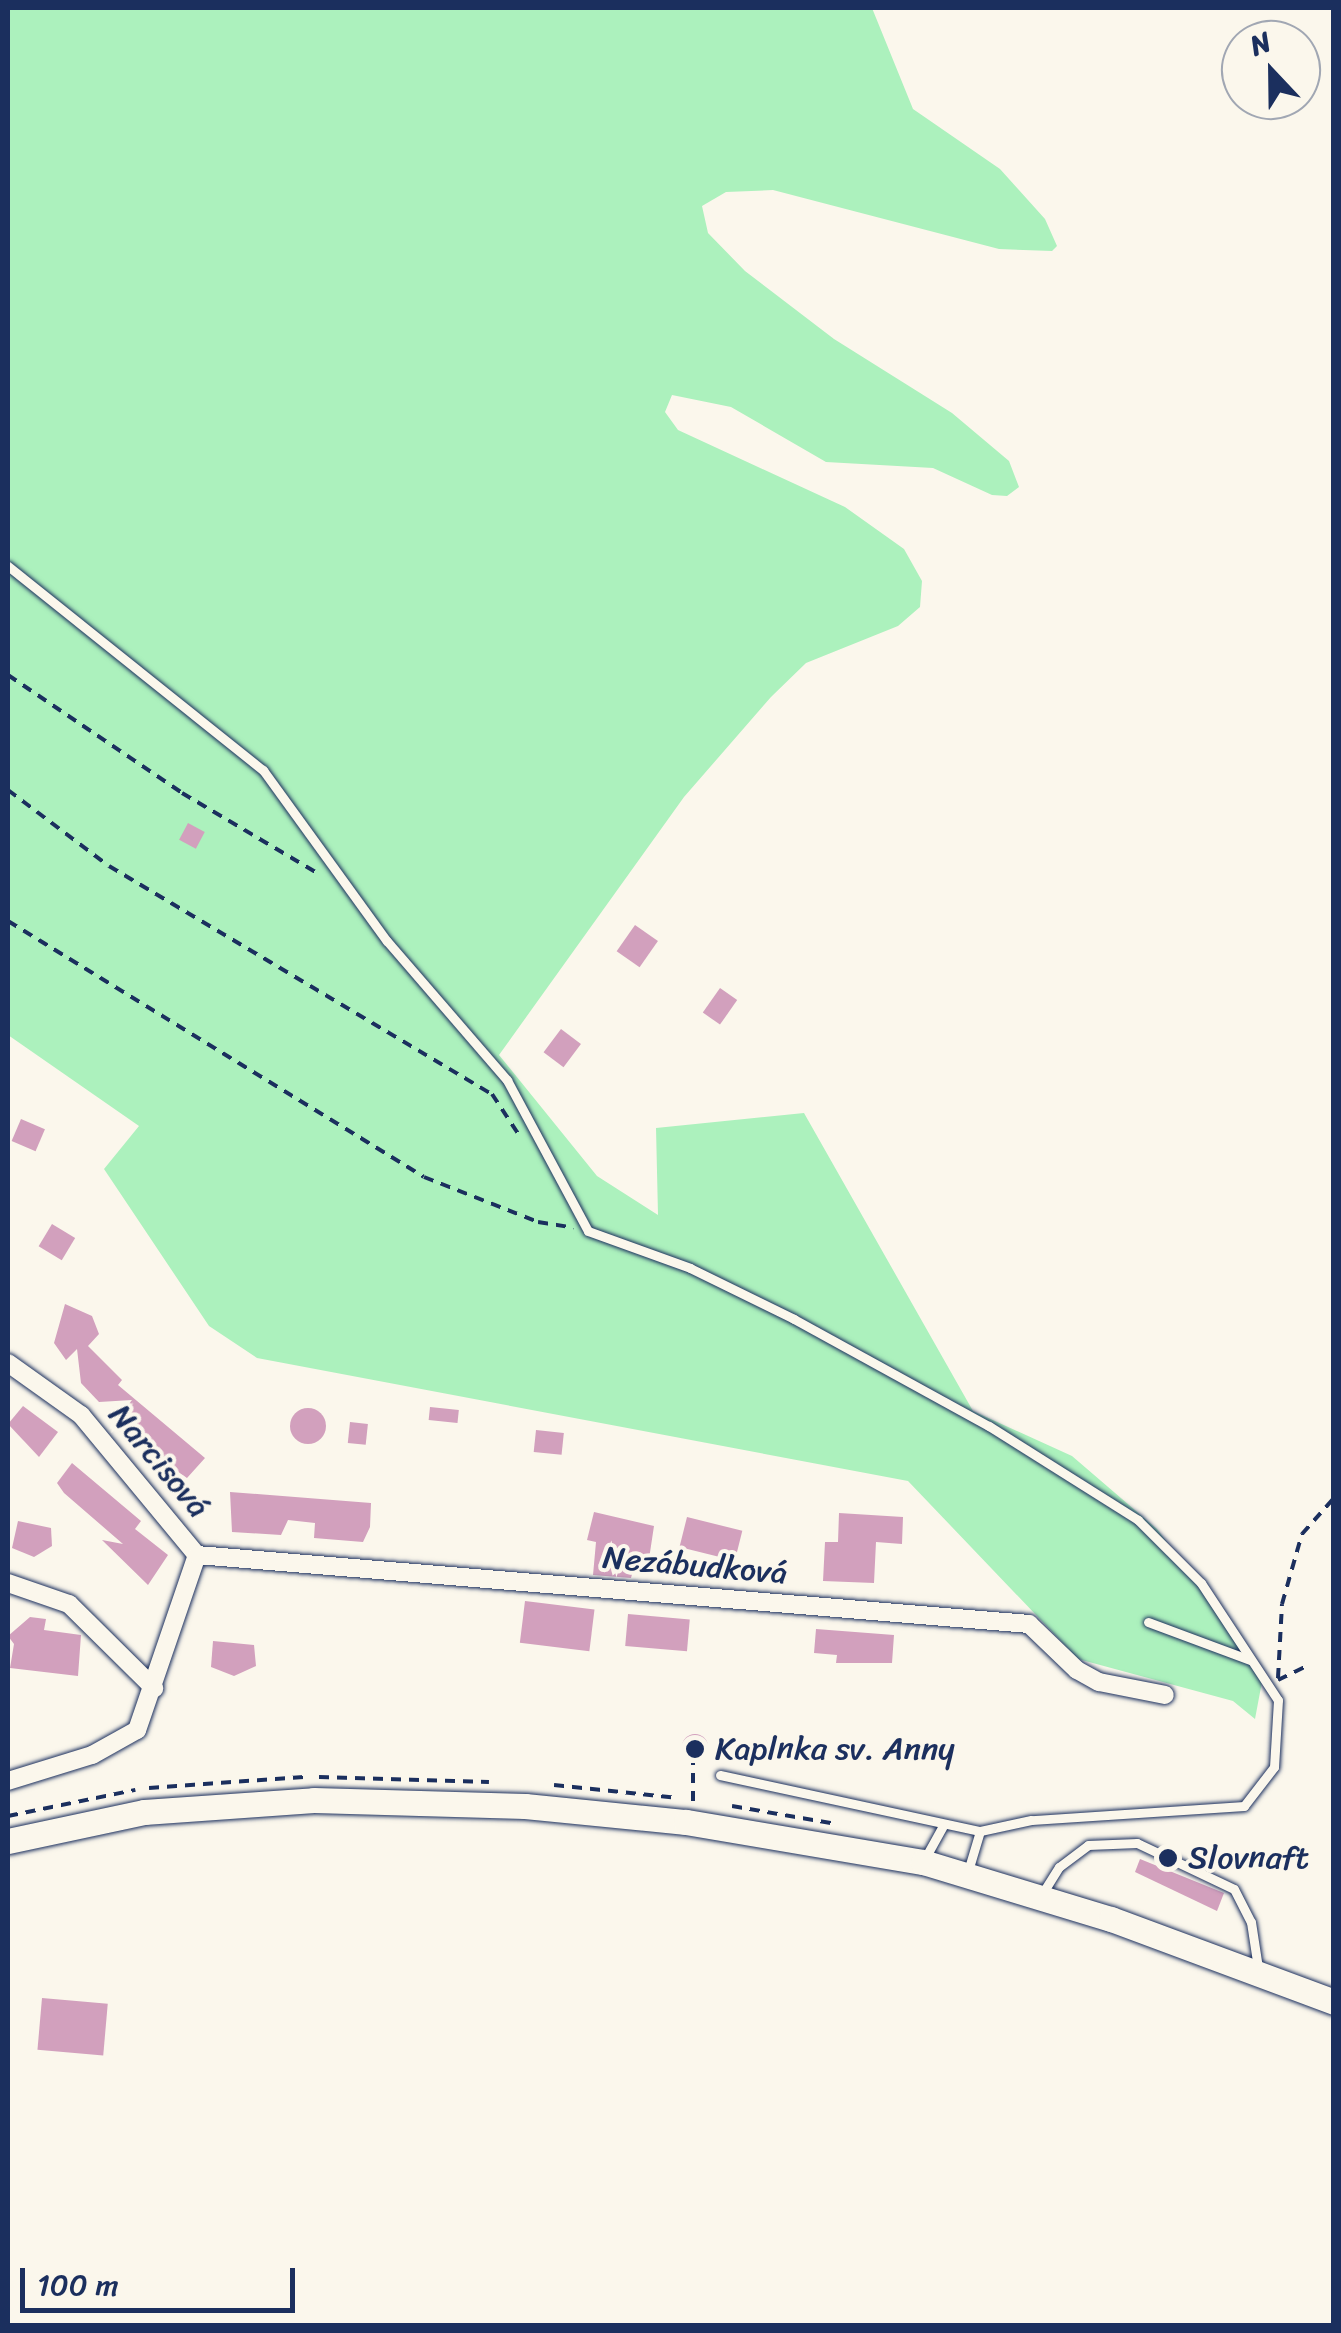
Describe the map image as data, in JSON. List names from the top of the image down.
{
  "streets": {
    "street": ["Narcisová", "Nezábudková"]
  },
  "crossings": [
    ["Narcisová", "Nezábudková"]
  ],
  "places": ["Kaplnka sv. Anny", "Slovnaft"],
  "scale_bar": "100 m",
  "north": "top"
}
